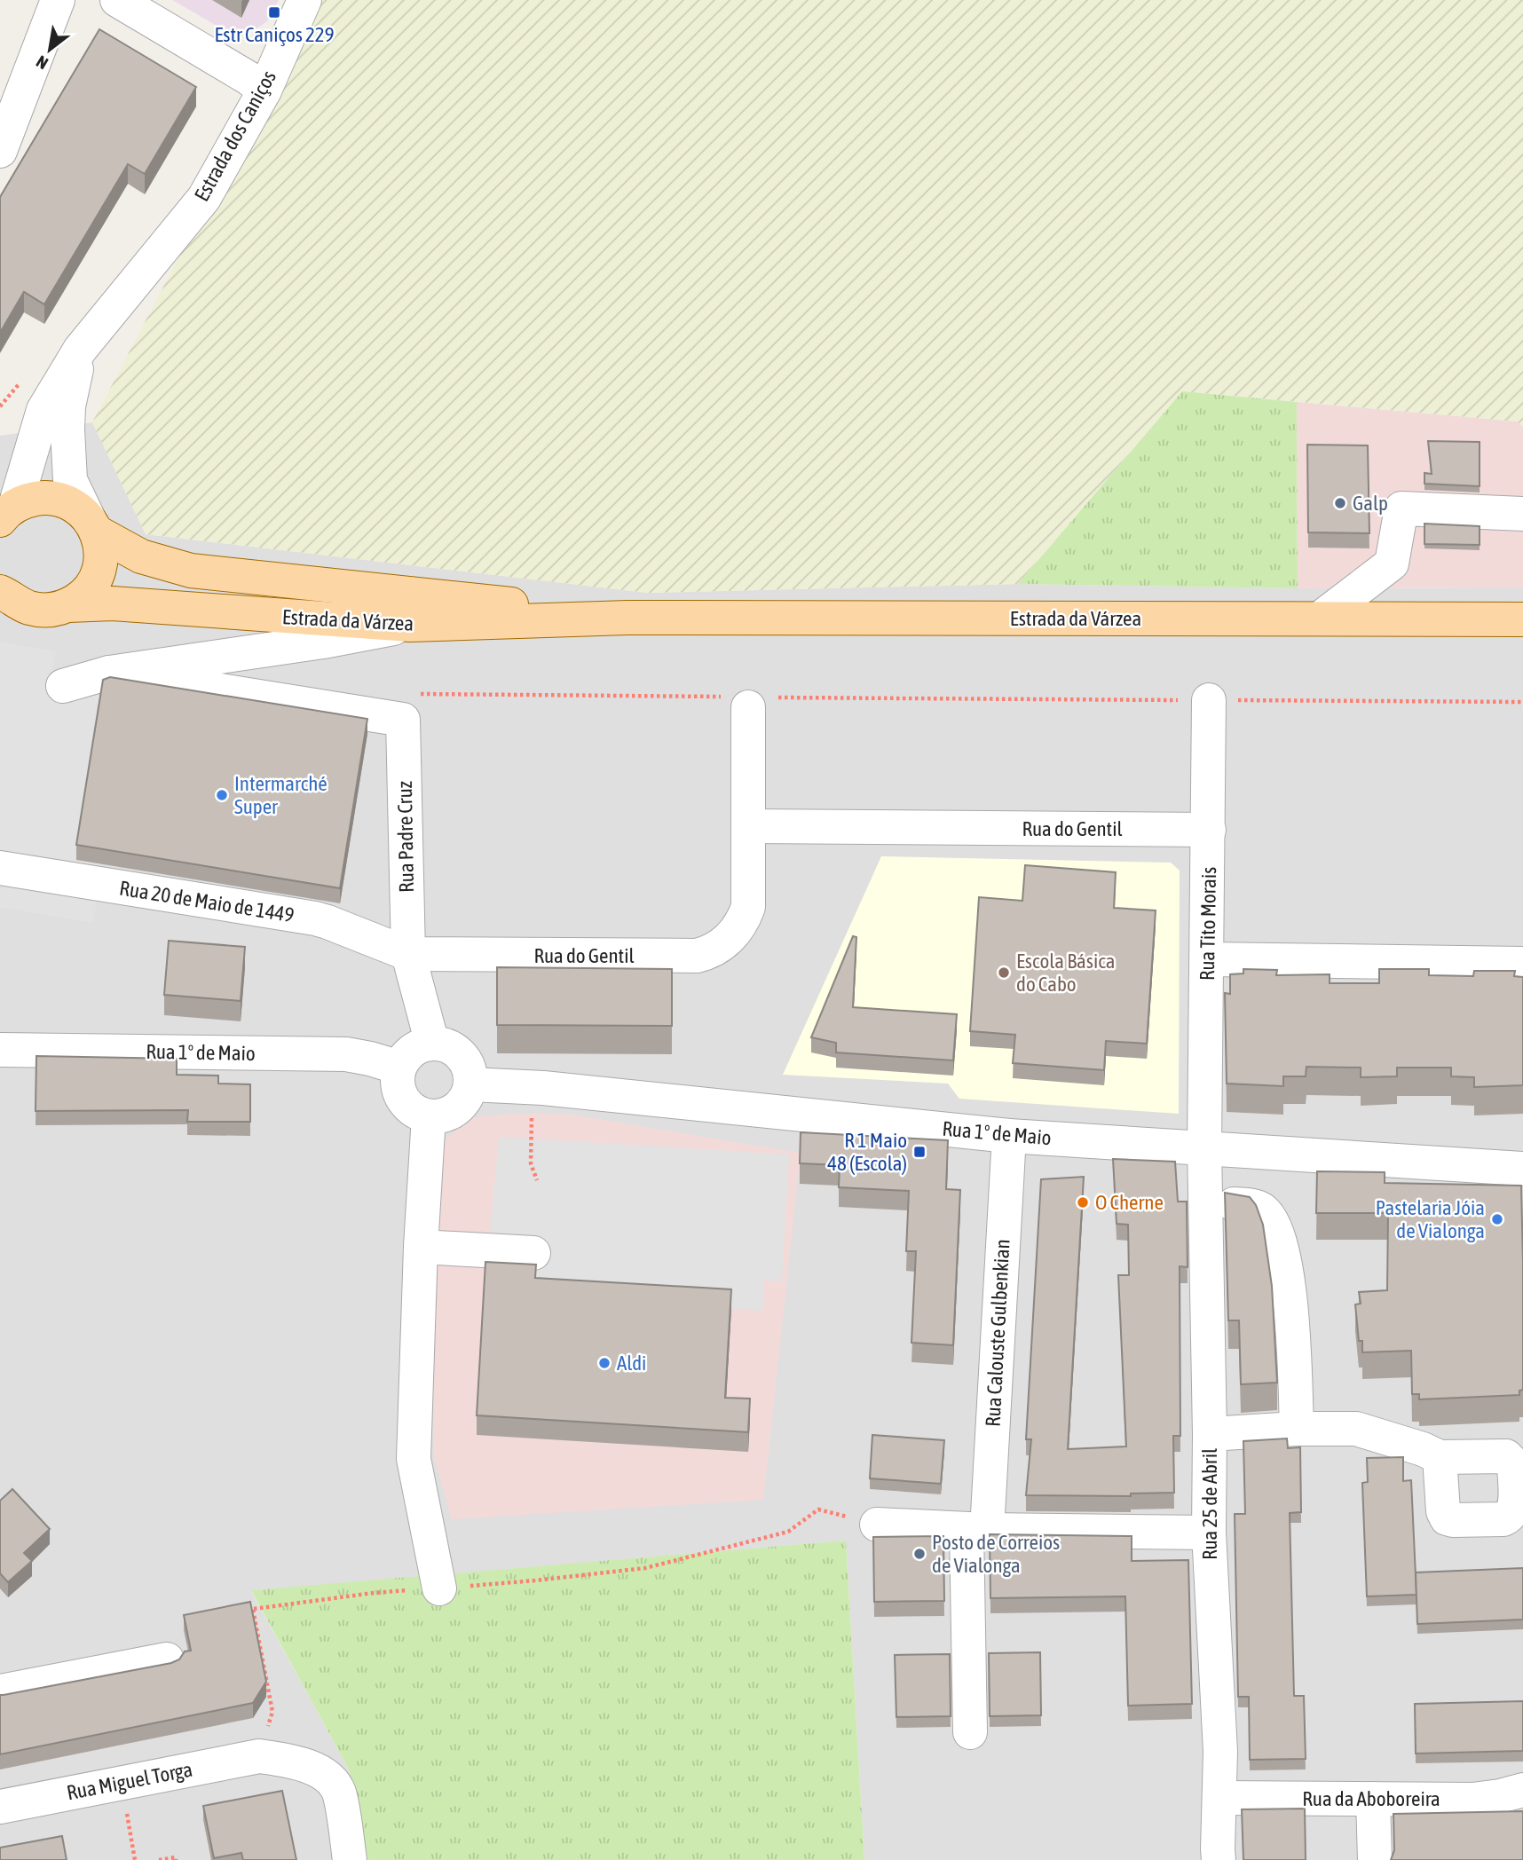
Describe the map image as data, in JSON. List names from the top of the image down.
{
  "streets": {
    "main road": ["Estrada da Várzea"],
    "street": [
      "Estrada dos Caniços",
      "Rua do Gentil",
      "Rua Padre Cruz",
      "Rua 20 de Maio de 1449",
      "Rua Tito Morais",
      "Rua 1º de Maio",
      "Rua Calouste Gulbenkian",
      "Rua 25 de Abril",
      "Rua Miguel Torga",
      "Rua da Aboboreira"
    ]
  },
  "crossings": [
    ["Estrada dos Caniços", "Estrada da Várzea"],
    ["Rua do Gentil", "Rua Padre Cruz"],
    ["Rua do Gentil", "Rua 20 de Maio de 1449"],
    ["Rua do Gentil", "Rua Tito Morais"],
    ["Rua Padre Cruz", "Rua 20 de Maio de 1449"],
    ["Rua Tito Morais", "Rua 1º de Maio"],
    ["Rua Tito Morais", "Rua 25 de Abril"],
    ["Rua 1º de Maio", "Rua Calouste Gulbenkian"],
    ["Rua 1º de Maio", "Rua 25 de Abril"],
    ["Rua 25 de Abril", "Rua da Aboboreira"]
  ],
  "places": {
    "transit": ["Estr Caniços 229", "R 1 Maio 48 (Escola)"],
    "other": [
      "Galp",
      "Intermarché Super",
      "Escola Básica do Cabo",
      "O Cherne",
      "Pastelaria Jóia de Vialonga",
      "Aldi",
      "Posto de Correios de Vialonga"
    ]
  },
  "north": "bottom left"
}
